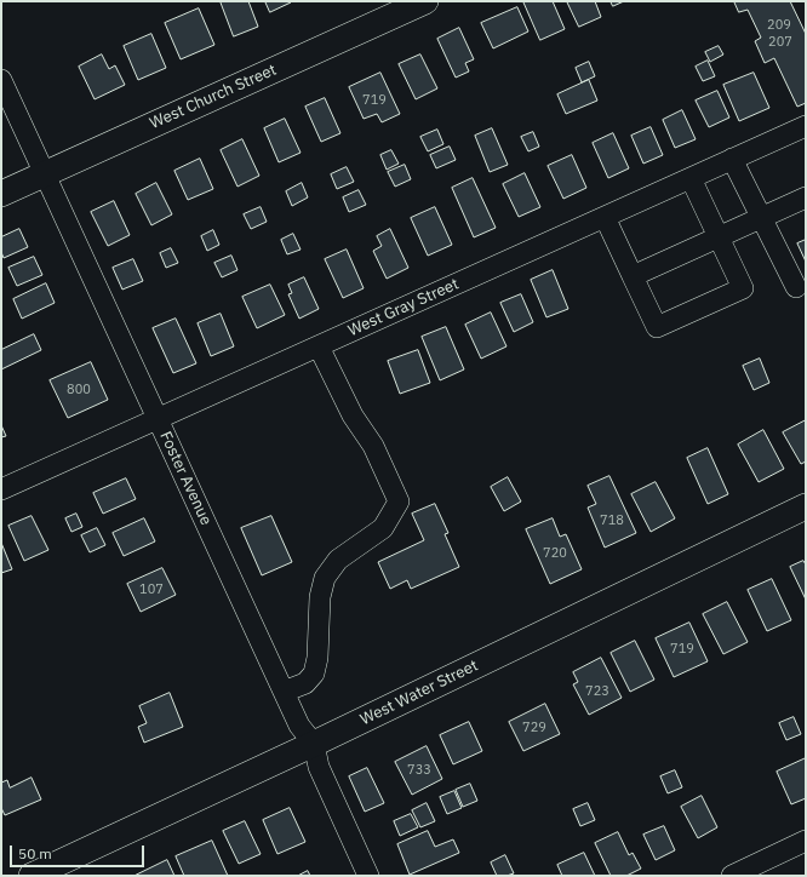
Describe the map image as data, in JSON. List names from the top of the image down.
{
  "streets": {
    "main road": ["West Church Street", "West Water Street"],
    "street": ["West Gray Street", "Foster Avenue"]
  },
  "crossings": [
    ["West Church Street", "Foster Avenue"],
    ["West Gray Street", "Foster Avenue"],
    ["Foster Avenue", "West Water Street"]
  ],
  "house_numbers": [
    "209",
    "207",
    "719",
    "800",
    "718",
    "720",
    "107",
    "719",
    "723",
    "729",
    "733"
  ],
  "scale_bar": "50 m"
}
